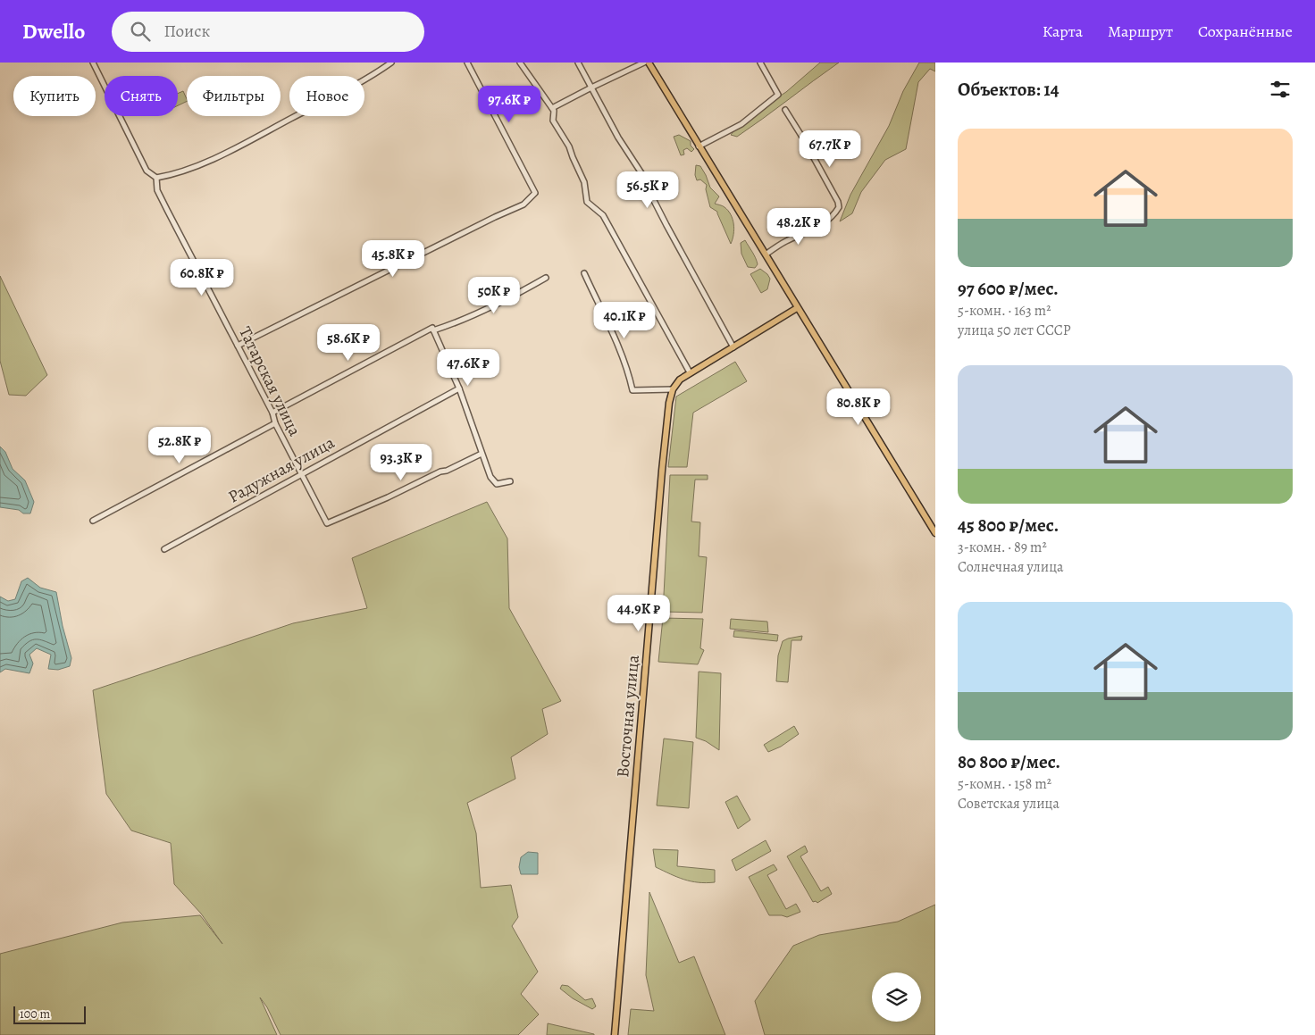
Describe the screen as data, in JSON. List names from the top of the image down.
{
  "streets": {
    "main road": ["Восточная улица"],
    "street": ["Татарская улица", "Радужная улица"]
  },
  "crossings": [
    ["Татарская улица", "Радужная улица"]
  ],
  "scale_bar": "100 m",
  "page": {
    "header": "Dwello",
    "search": "Поиск",
    "nav": ["Карта", "Маршрут", "Сохранённые"],
    "heading": "Объектов: 14",
    "chip": [
      "Купить",
      "Снять",
      "Фильтры",
      "Новое"
    ],
    "price": [
      "97.6K ₽",
      "67.7K ₽",
      "56.5K ₽",
      "48.2K ₽",
      "45.8K ₽",
      "60.8K ₽",
      "50K ₽",
      "40.1K ₽",
      "58.6K ₽",
      "47.6K ₽",
      "80.8K ₽",
      "52.8K ₽",
      "93.3K ₽",
      "44.9K ₽"
    ],
    "list": [
      {
        "name": "97 600 ₽/мес.",
        "note": "5-комн. · 163 m² · улица 50 лет СССР"
      },
      {
        "name": "45 800 ₽/мес.",
        "note": "3-комн. · 89 m² · Солнечная улица"
      },
      {
        "name": "80 800 ₽/мес.",
        "note": "5-комн. · 158 m² · Советская улица"
      }
    ],
    "scale": "100 m"
  }
}
